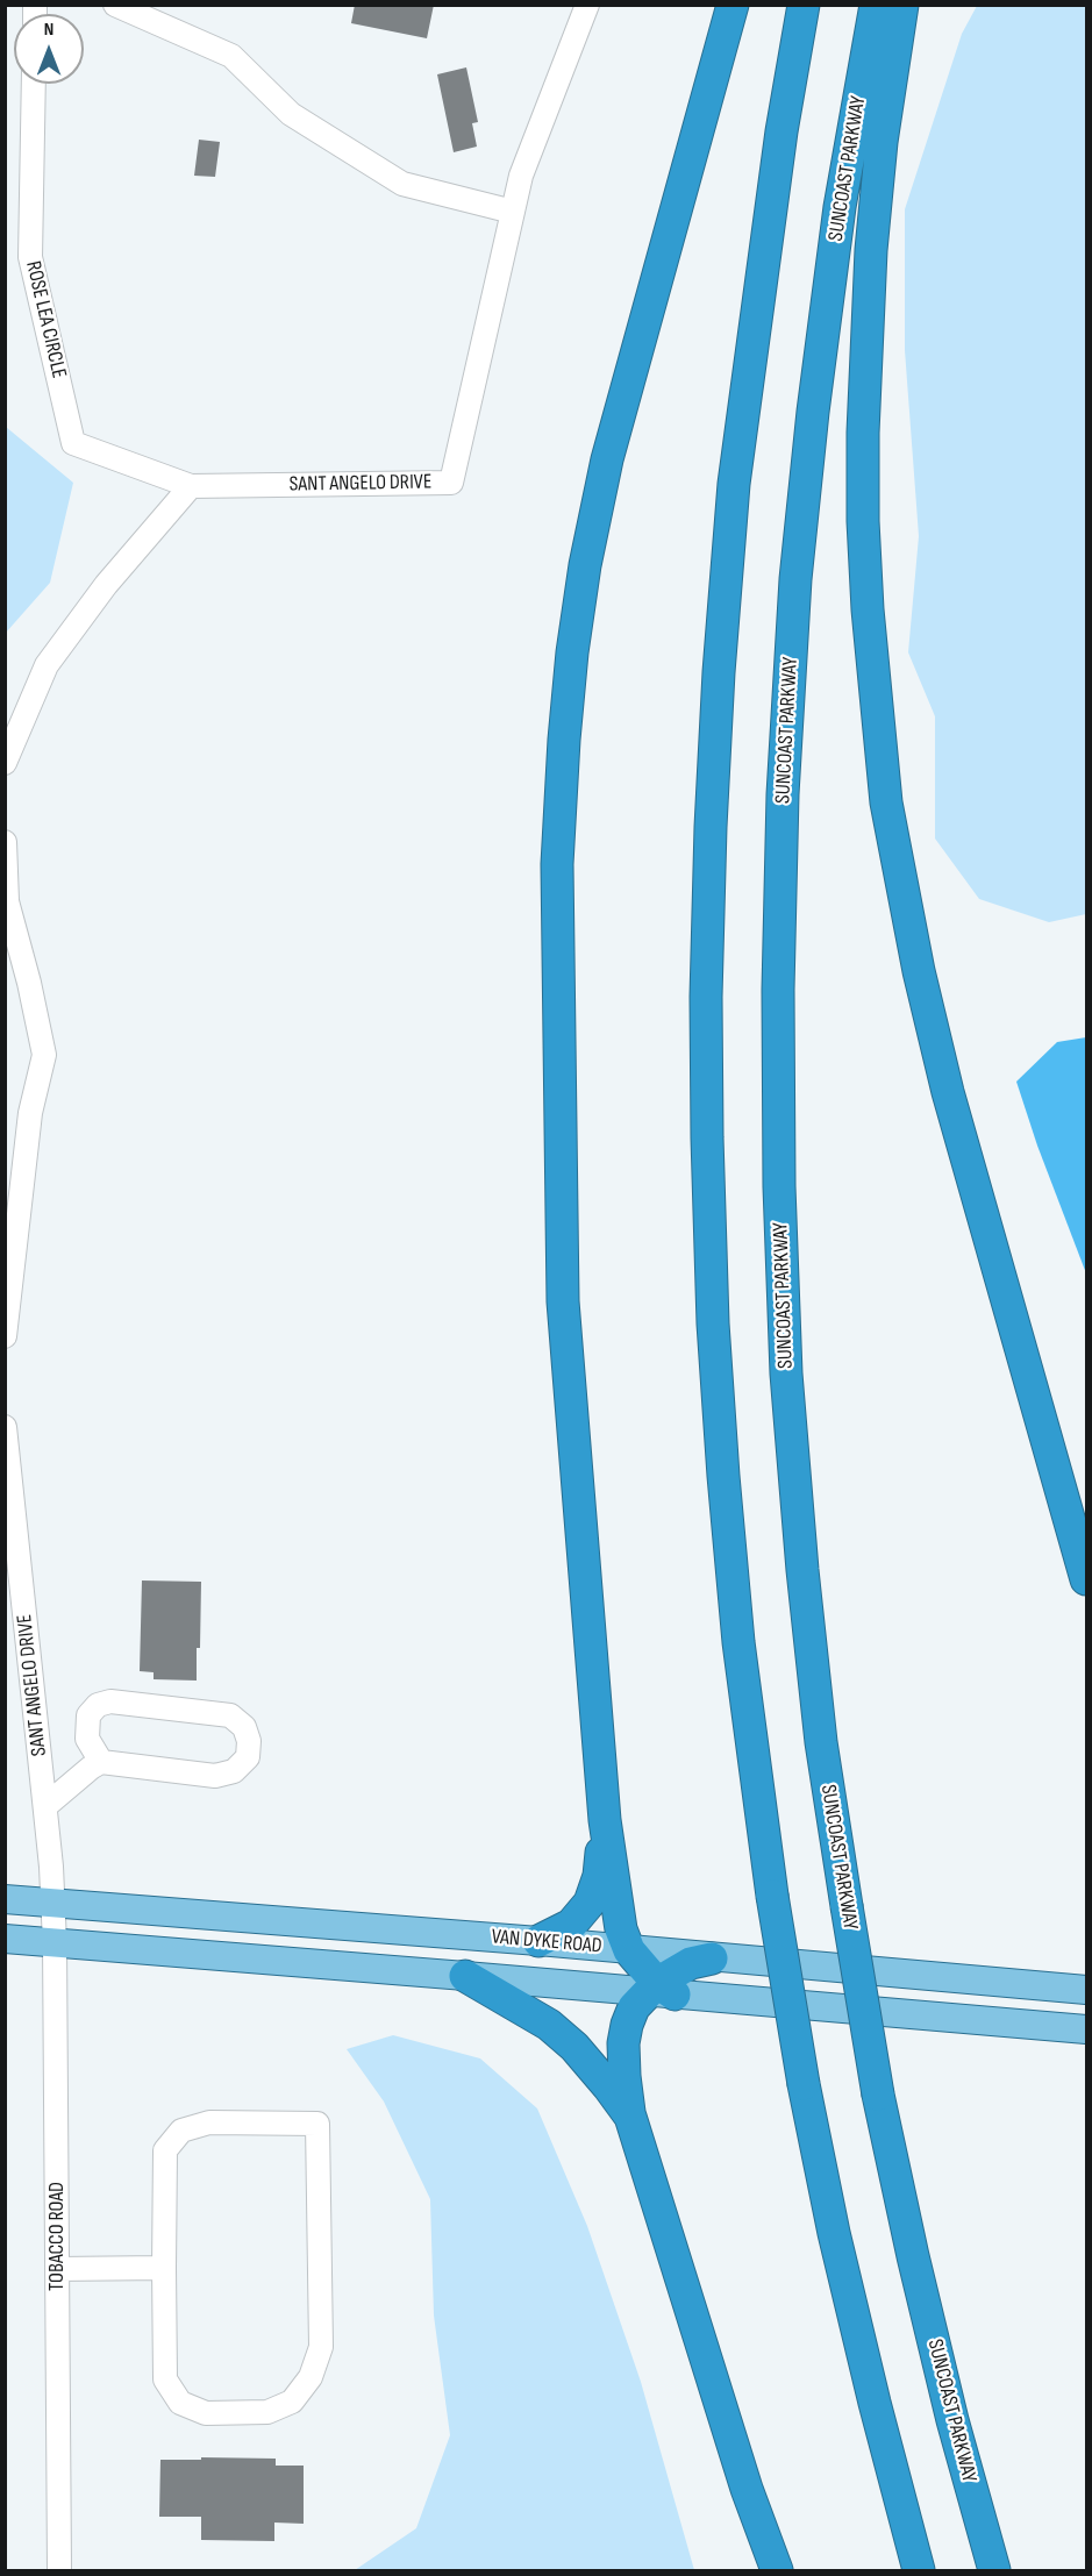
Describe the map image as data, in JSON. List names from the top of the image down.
{
  "streets": {
    "highway": ["SUNCOAST PARKWAY"],
    "main road": ["VAN DYKE ROAD"],
    "street": ["ROSE LEA CIRCLE", "SANT ANGELO DRIVE", "TOBACCO ROAD"]
  },
  "crossings": [
    ["ROSE LEA CIRCLE", "SANT ANGELO DRIVE"],
    ["SANT ANGELO DRIVE", "VAN DYKE ROAD"],
    ["SANT ANGELO DRIVE", "TOBACCO ROAD"],
    ["VAN DYKE ROAD", "TOBACCO ROAD"]
  ],
  "north": "top"
}
